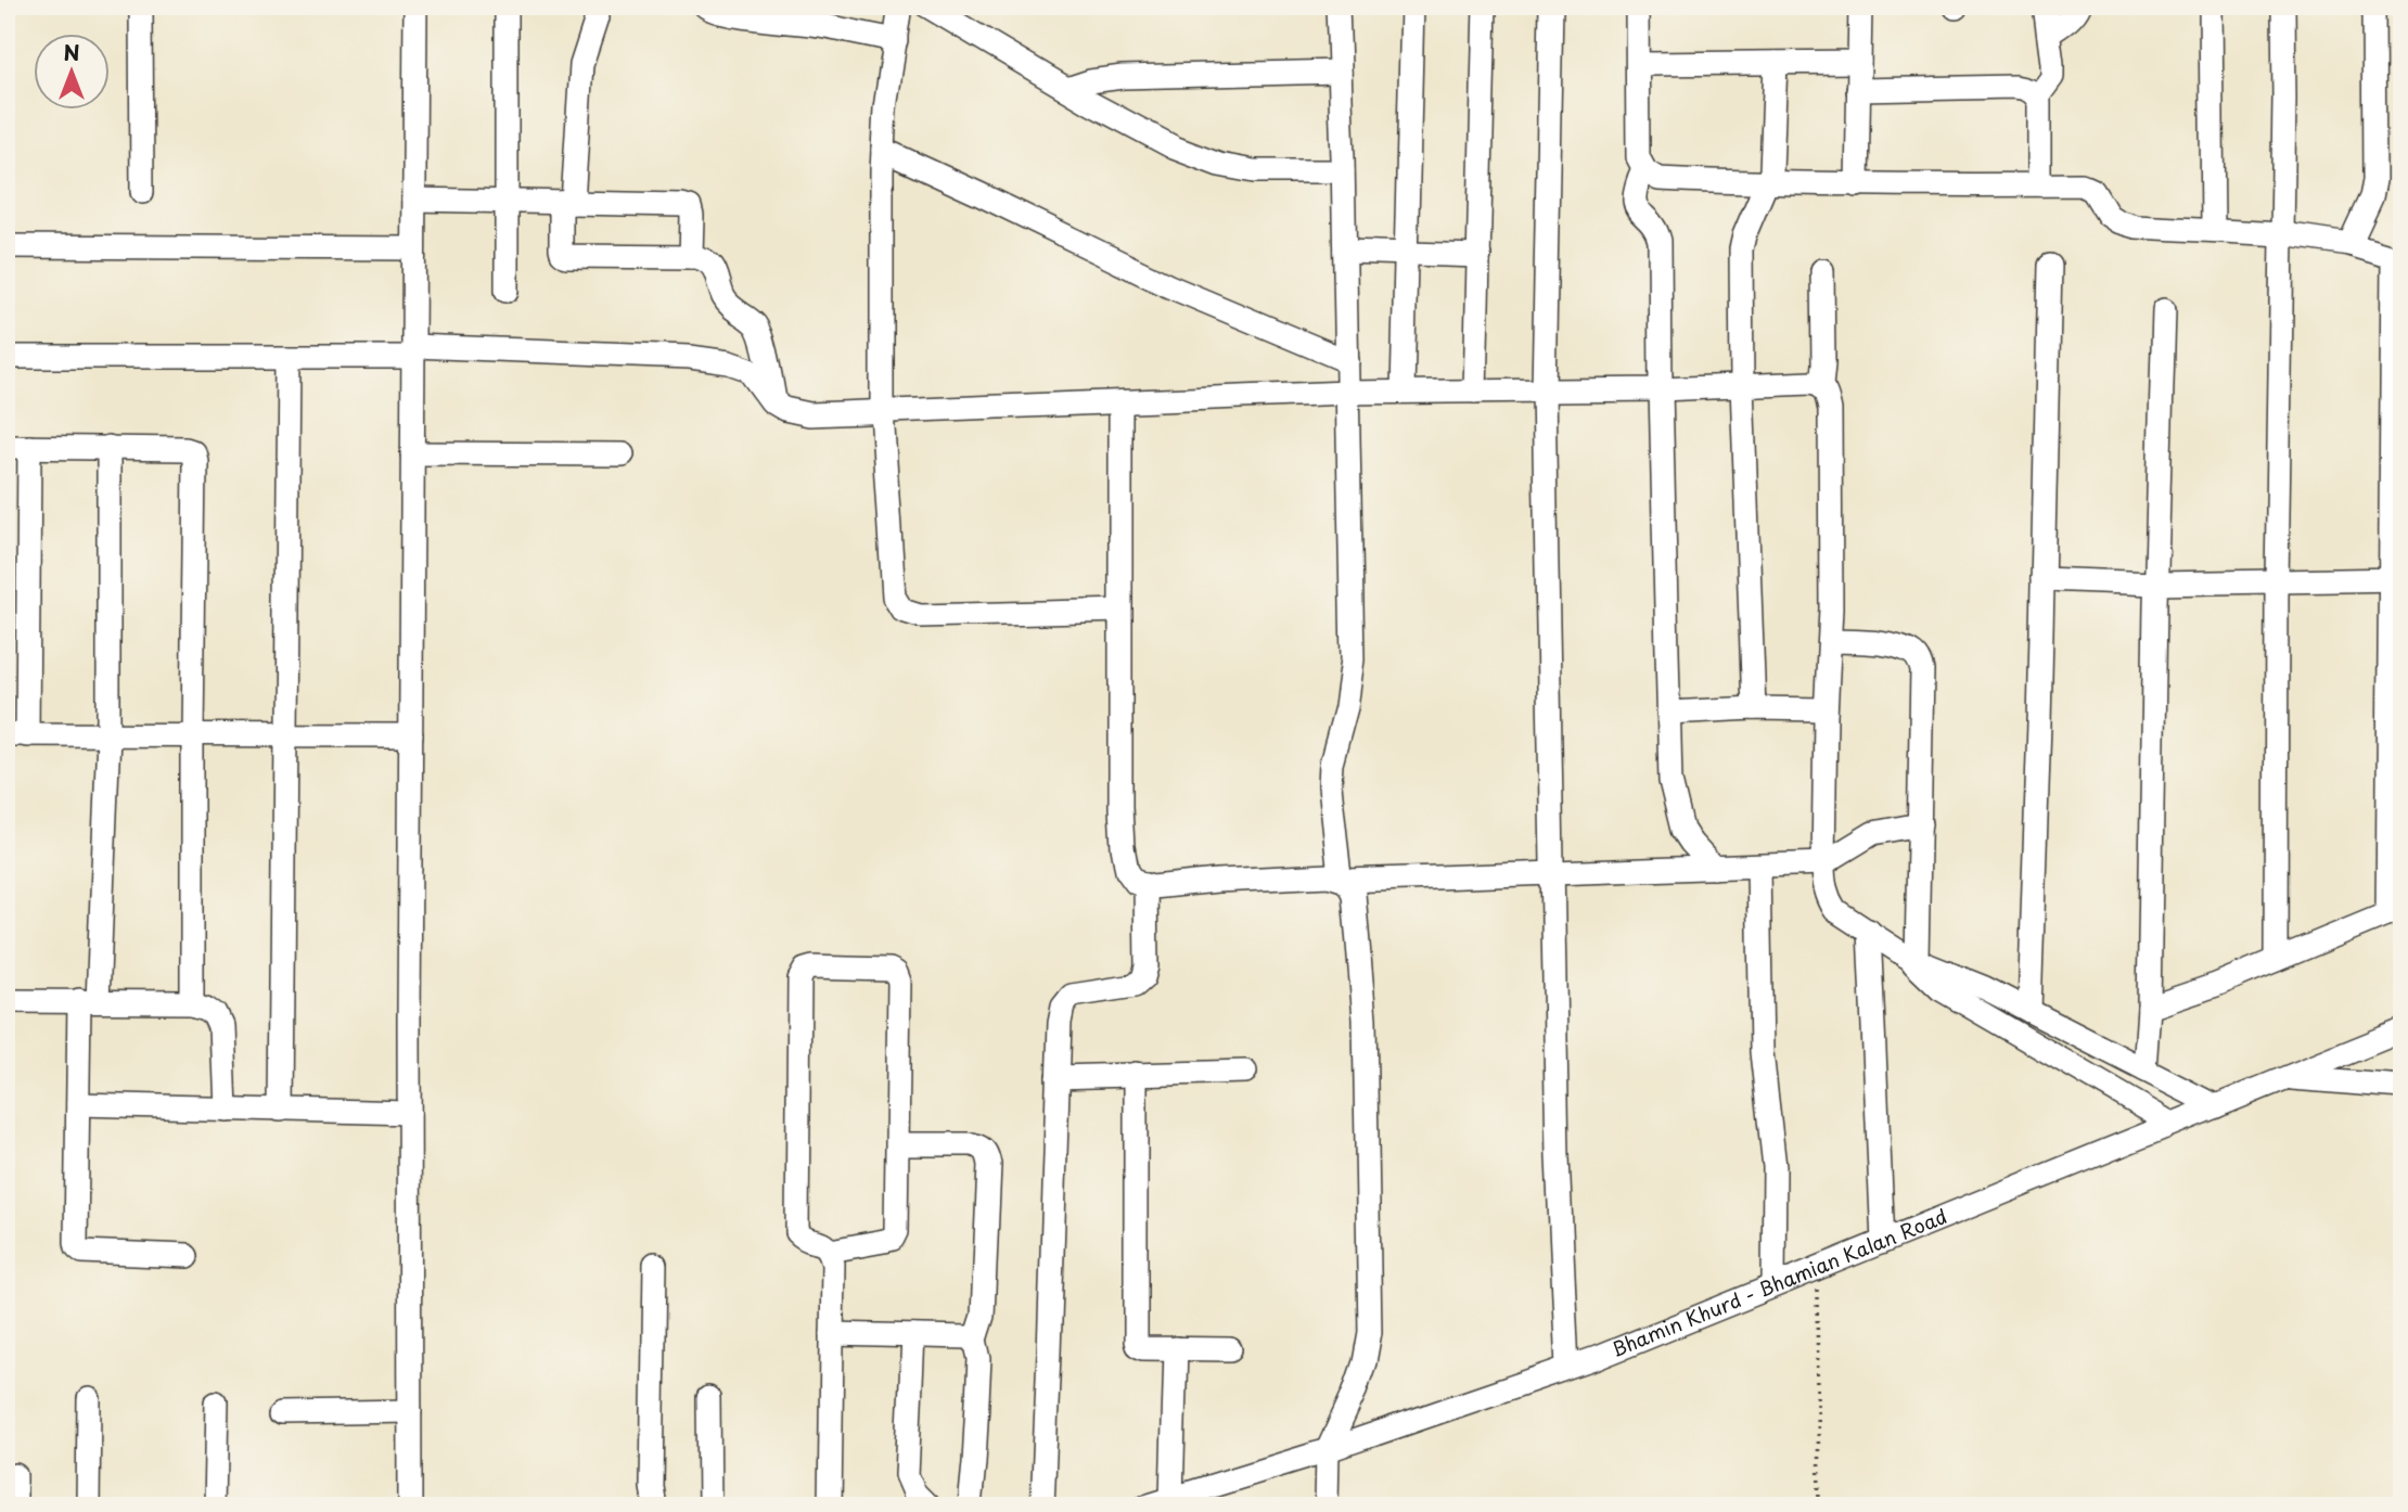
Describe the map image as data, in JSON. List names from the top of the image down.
{
  "streets": {
    "street": ["Bhamin Khurd - Bhamian Kalan Road"]
  },
  "north": "top"
}
